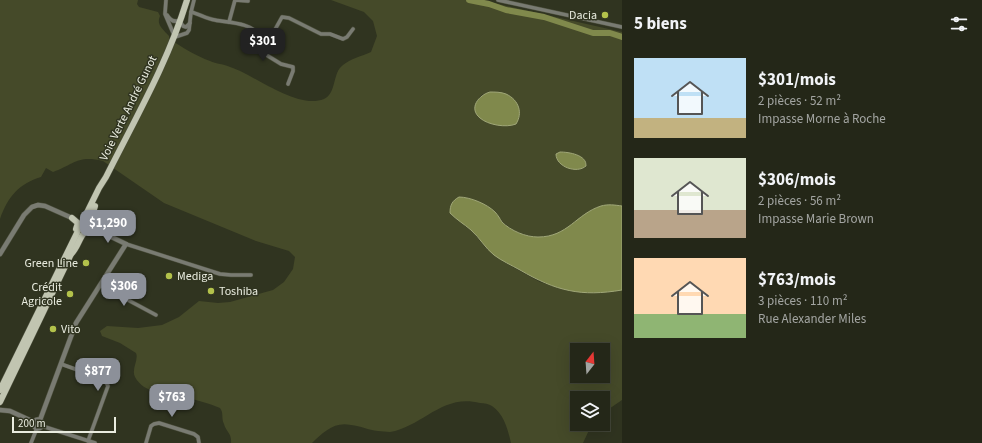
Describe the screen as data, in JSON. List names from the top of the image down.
{
  "streets": {
    "main road": ["Voie Verte André Gunot"]
  },
  "places": [
    "Dacia",
    "Green Line",
    "Mediga",
    "Toshiba",
    "Crédit Agricole",
    "Vito"
  ],
  "scale_bar": "200 m",
  "north": "top",
  "page": {
    "heading": "5 biens",
    "price": [
      "$301",
      "$1,290",
      "$306",
      "$877",
      "$763"
    ],
    "list": [
      {
        "name": "$301/mois",
        "note": "2 pièces · 52 m² · Impasse Morne à Roche"
      },
      {
        "name": "$306/mois",
        "note": "2 pièces · 56 m² · Impasse Marie Brown"
      },
      {
        "name": "$763/mois",
        "note": "3 pièces · 110 m² · Rue Alexander Miles"
      }
    ],
    "scale": "200 m"
  }
}
